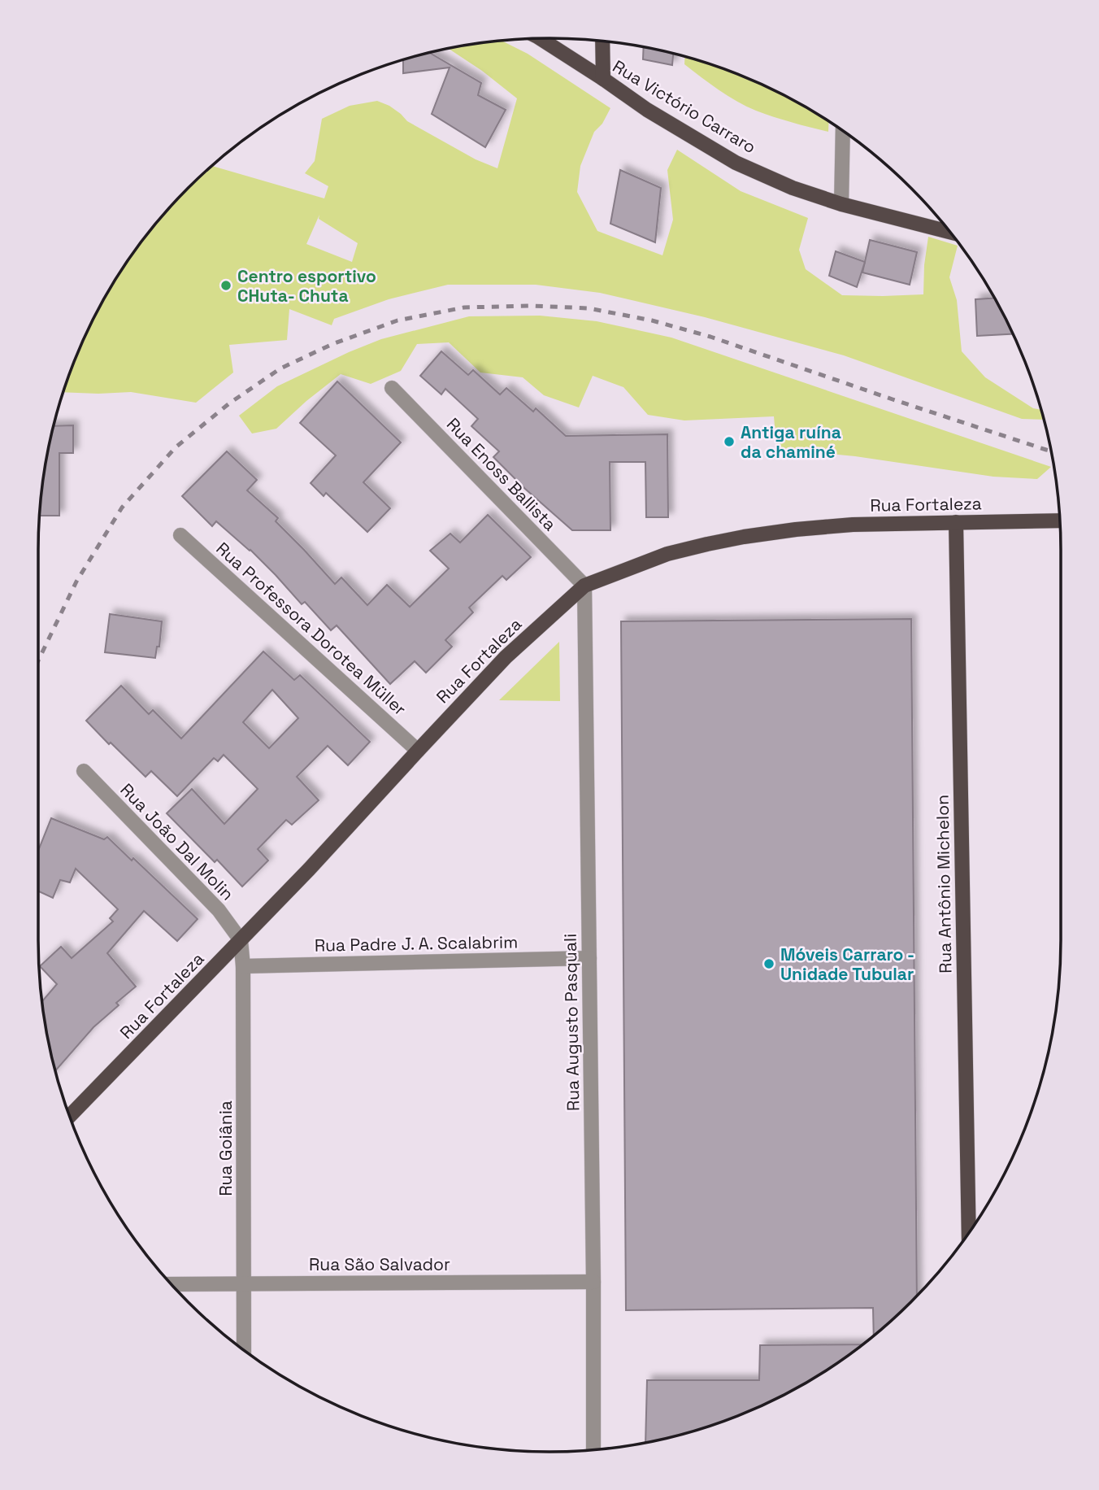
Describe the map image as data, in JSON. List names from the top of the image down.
{
  "streets": {
    "main road": ["Rua Victório Carraro", "Rua Fortaleza", "Rua Antônio Michelon"],
    "street": [
      "Rua Enoss Ballista",
      "Rua Professora Dorotea Müller",
      "Rua João Dal Molin",
      "Rua Padre J. A. Scalabrim",
      "Rua Augusto Pasquali",
      "Rua Goiânia",
      "Rua São Salvador"
    ]
  },
  "crossings": [
    ["Rua Enoss Ballista", "Rua Fortaleza"],
    ["Rua Enoss Ballista", "Rua Augusto Pasquali"],
    ["Rua Fortaleza", "Rua Professora Dorotea Müller"],
    ["Rua Fortaleza", "Rua João Dal Molin"],
    ["Rua Fortaleza", "Rua Antônio Michelon"],
    ["Rua Fortaleza", "Rua Augusto Pasquali"],
    ["Rua Fortaleza", "Rua Goiânia"],
    ["Rua João Dal Molin", "Rua Goiânia"],
    ["Rua Padre J. A. Scalabrim", "Rua Augusto Pasquali"],
    ["Rua Padre J. A. Scalabrim", "Rua Goiânia"],
    ["Rua Augusto Pasquali", "Rua São Salvador"],
    ["Rua Goiânia", "Rua São Salvador"]
  ],
  "places": ["Centro esportivo CHuta- Chuta", "Antiga ruína da chaminé", "Móveis Carraro - Unidade Tubular"]
}
